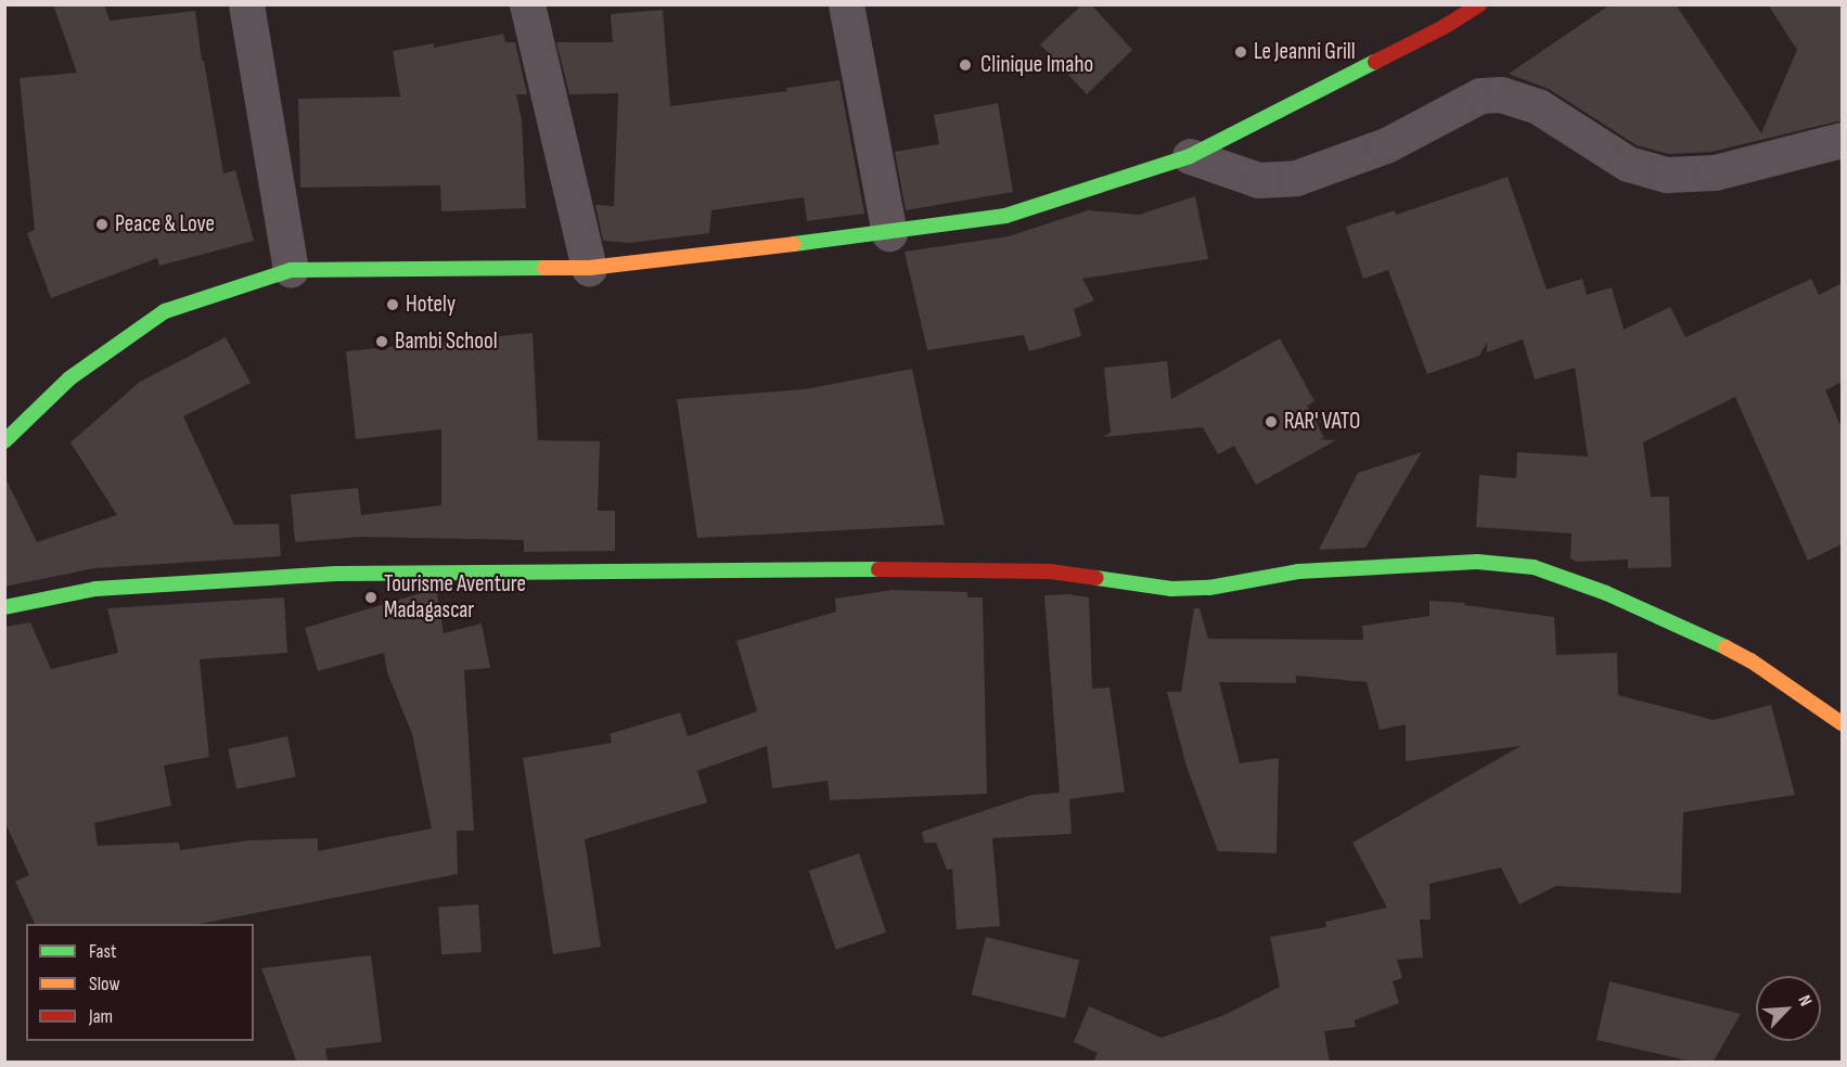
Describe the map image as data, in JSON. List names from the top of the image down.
{
  "places": [
    "Le Jeanni Grill",
    "Clinique Imaho",
    "Peace & Love",
    "Hotely",
    "Bambi School",
    "RAR' VATO",
    "Tourisme Aventure Madagascar"
  ],
  "legend": ["Fast", "Slow", "Jam"],
  "north": "top right"
}
